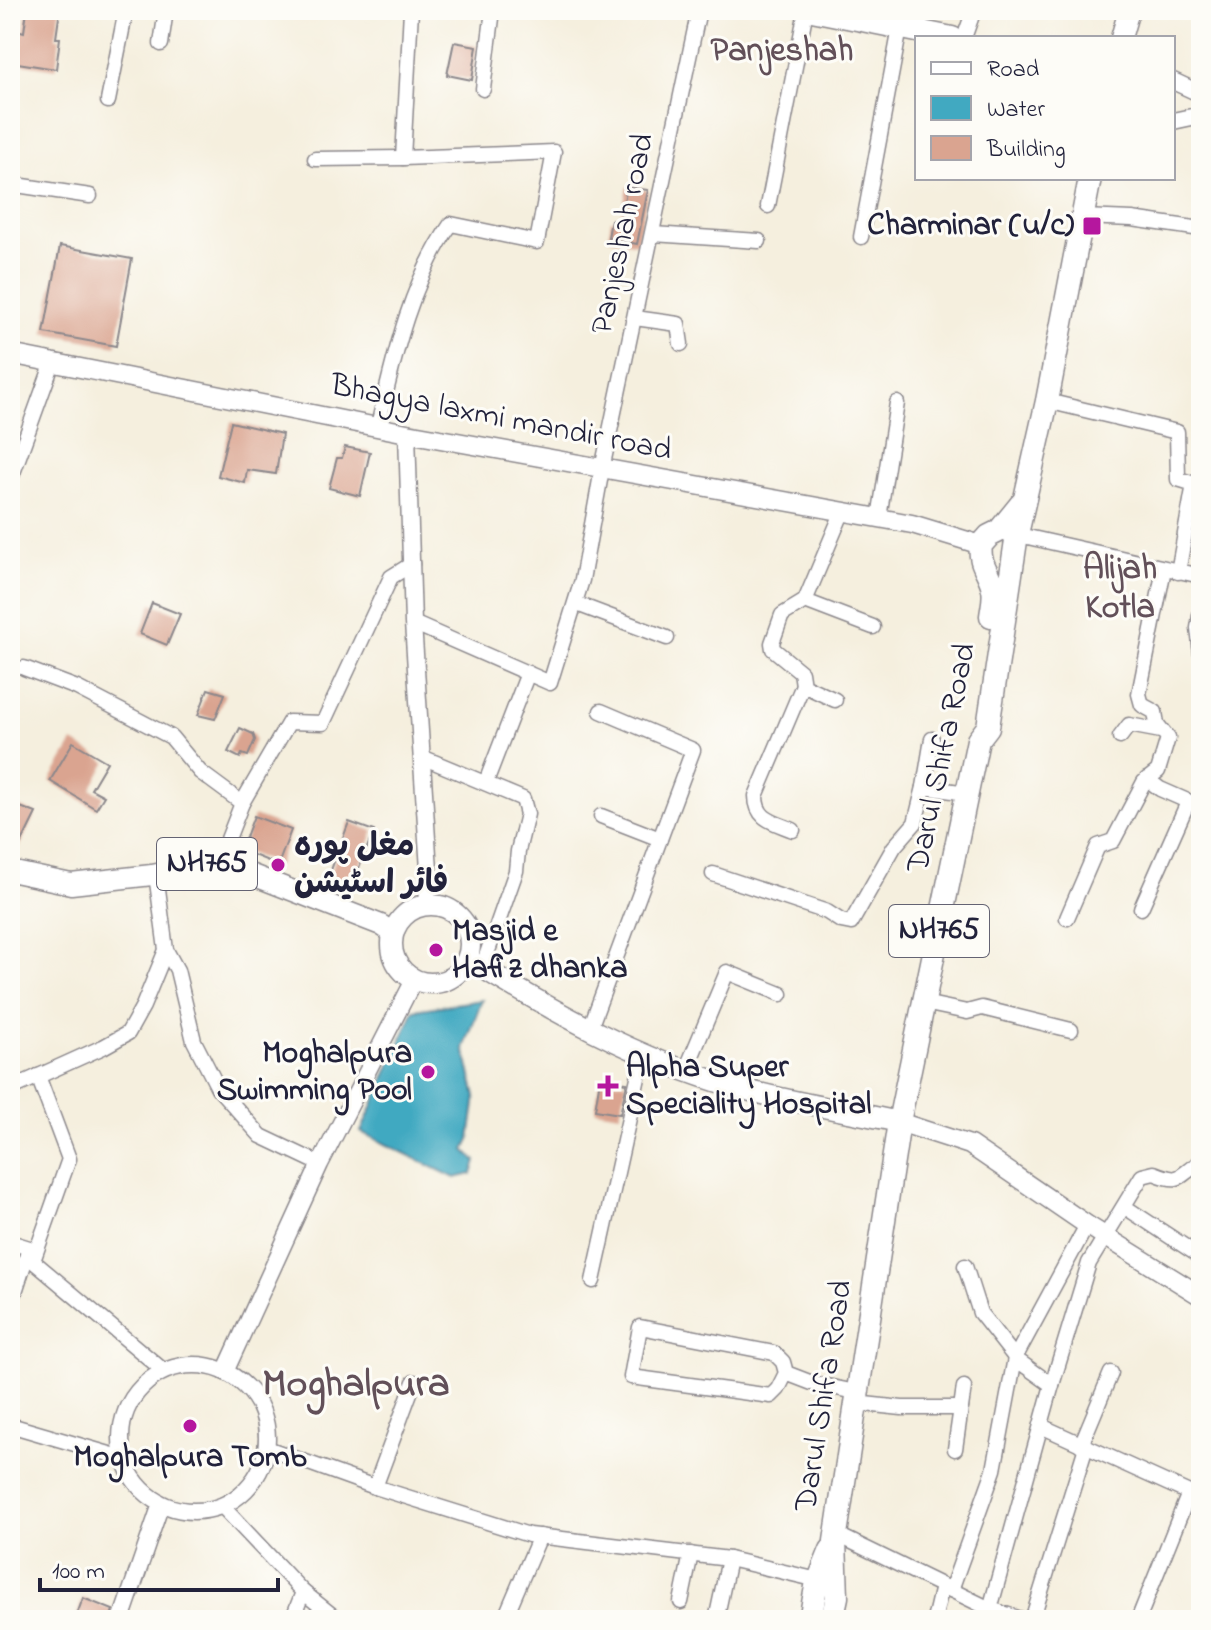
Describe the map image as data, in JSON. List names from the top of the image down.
{
  "streets": {
    "highway": ["Darul Shifa Road", "NH765"],
    "main road": ["Bhagya laxmi mandir road"],
    "street": ["Panjeshah road"]
  },
  "crossings": [
    ["Panjeshah road", "Bhagya laxmi mandir road"],
    ["Bhagya laxmi mandir road", "Darul Shifa Road"],
    ["Bhagya laxmi mandir road", "NH765"],
    ["Darul Shifa Road", "NH765"]
  ],
  "districts": ["Panjeshah", "Alijah Kotla", "Moghalpura"],
  "places": {
    "transit": ["Charminar (u/c)"],
    "other": [
      "مغل پورہ فائر اسٹیشن",
      "Masjid e Hafiz dhanka",
      "Moghalpura Swimming Pool",
      "Moghalpura Tomb"
    ],
    "health": ["Alpha Super Speciality Hospital"]
  },
  "legend": ["Road", "Water", "Building"],
  "scale_bar": "100 m"
}
